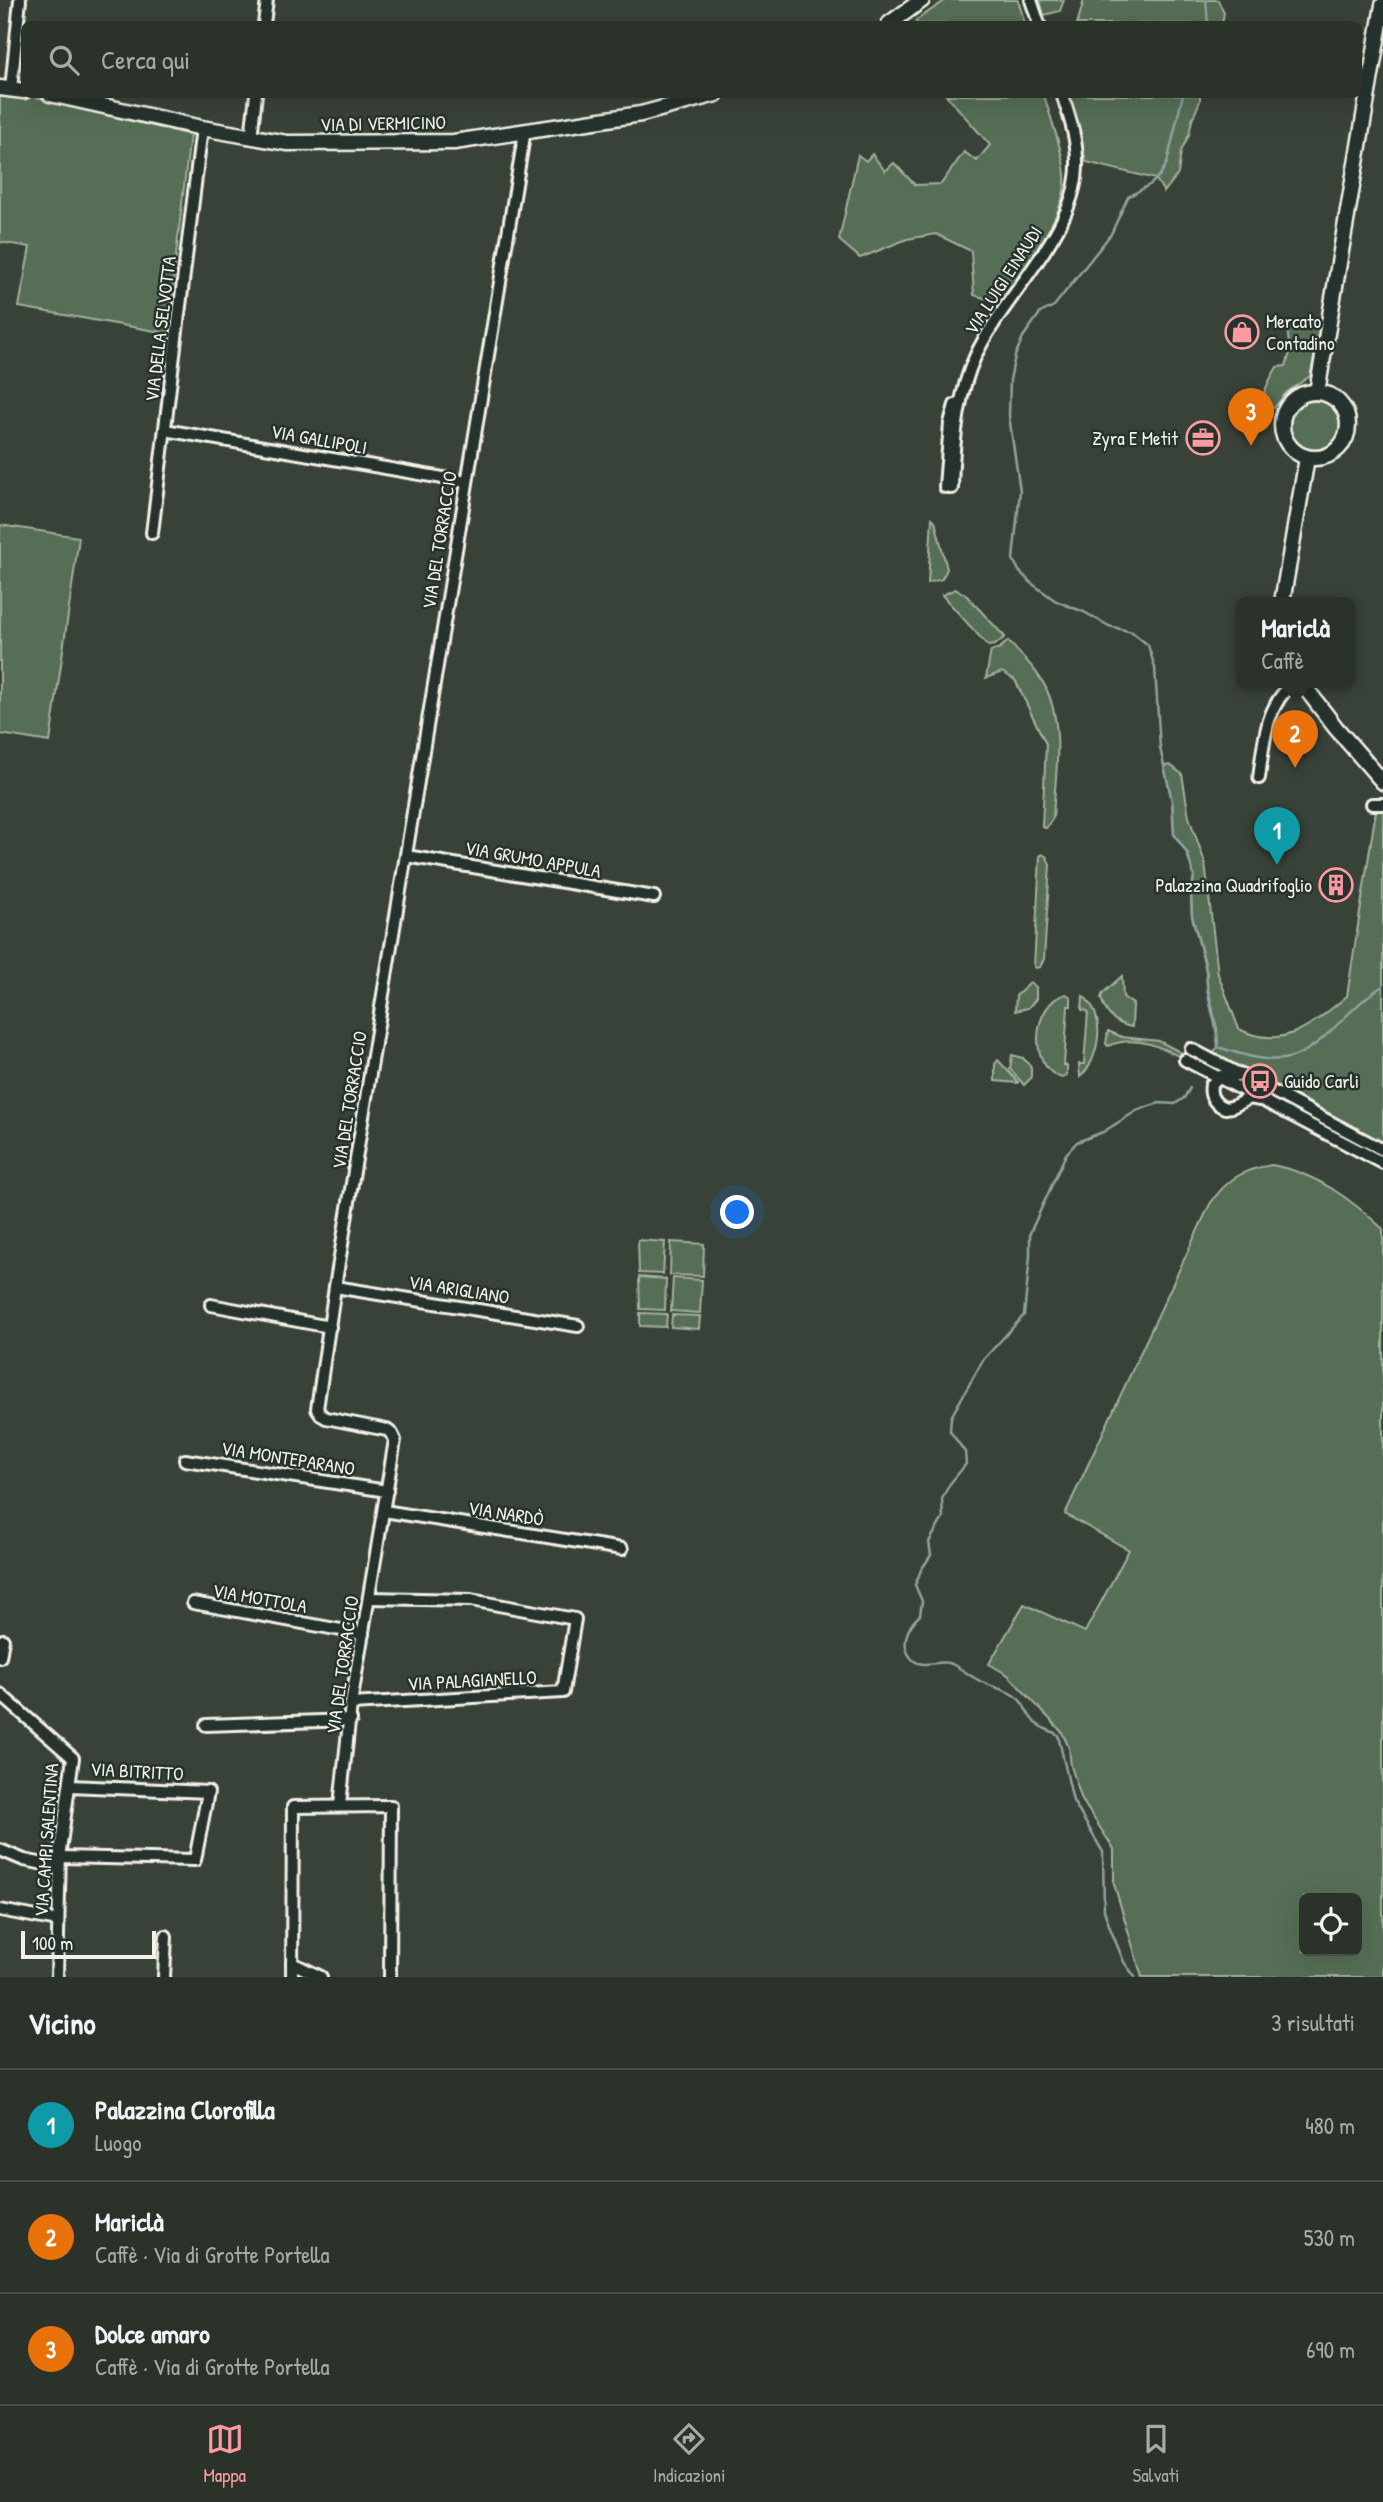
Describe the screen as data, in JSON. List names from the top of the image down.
{
  "streets": {
    "main road": ["VIA DI VERMICINO"],
    "street": [
      "VIA LUIGI EINAUDI",
      "VIA DELLA SELVOTTA",
      "VIA GALLIPOLI",
      "VIA DEL TORRACCIO",
      "VIA GRUMO APPULA",
      "VIA ARIGLIANO",
      "VIA MONTEPARANO",
      "VIA NARDÒ",
      "VIA MOTTOLA",
      "VIA PALAGIANELLO",
      "VIA BITRITTO",
      "VIA CAMPI SALENTINA"
    ]
  },
  "crossings": [
    ["VIA DI VERMICINO", "VIA DELLA SELVOTTA"],
    ["VIA DI VERMICINO", "VIA DEL TORRACCIO"],
    ["VIA DELLA SELVOTTA", "VIA GALLIPOLI"],
    ["VIA GALLIPOLI", "VIA DEL TORRACCIO"],
    ["VIA DEL TORRACCIO", "VIA GRUMO APPULA"],
    ["VIA DEL TORRACCIO", "VIA ARIGLIANO"],
    ["VIA DEL TORRACCIO", "VIA MONTEPARANO"],
    ["VIA DEL TORRACCIO", "VIA NARDÒ"],
    ["VIA DEL TORRACCIO", "VIA MOTTOLA"],
    ["VIA DEL TORRACCIO", "VIA PALAGIANELLO"],
    ["VIA BITRITTO", "VIA CAMPI SALENTINA"]
  ],
  "places": {
    "shop": ["Mercato Contadino"],
    "office": ["Zyra E Metit"],
    "building": ["Palazzina Quadrifoglio"],
    "bus stop": ["Guido Carli"]
  },
  "scale_bar": "100 m",
  "page": {
    "search": "Cerca qui",
    "pins": ["3", "2", "1"],
    "popup": ["Mariclà", "Caffè"],
    "scale": "100 m",
    "heading": ["Vicino", "3 risultati"],
    "list": [
      {
        "mark": "1",
        "name": "Palazzina Clorofilla",
        "note": "Luogo",
        "value": "480 m"
      },
      {
        "mark": "2",
        "name": "Mariclà",
        "note": "Caffè · Via di Grotte Portella",
        "value": "530 m"
      },
      {
        "mark": "3",
        "name": "Dolce amaro",
        "note": "Caffè · Via di Grotte Portella",
        "value": "690 m"
      }
    ],
    "nav": ["Mappa", "Indicazioni", "Salvati"]
  }
}
